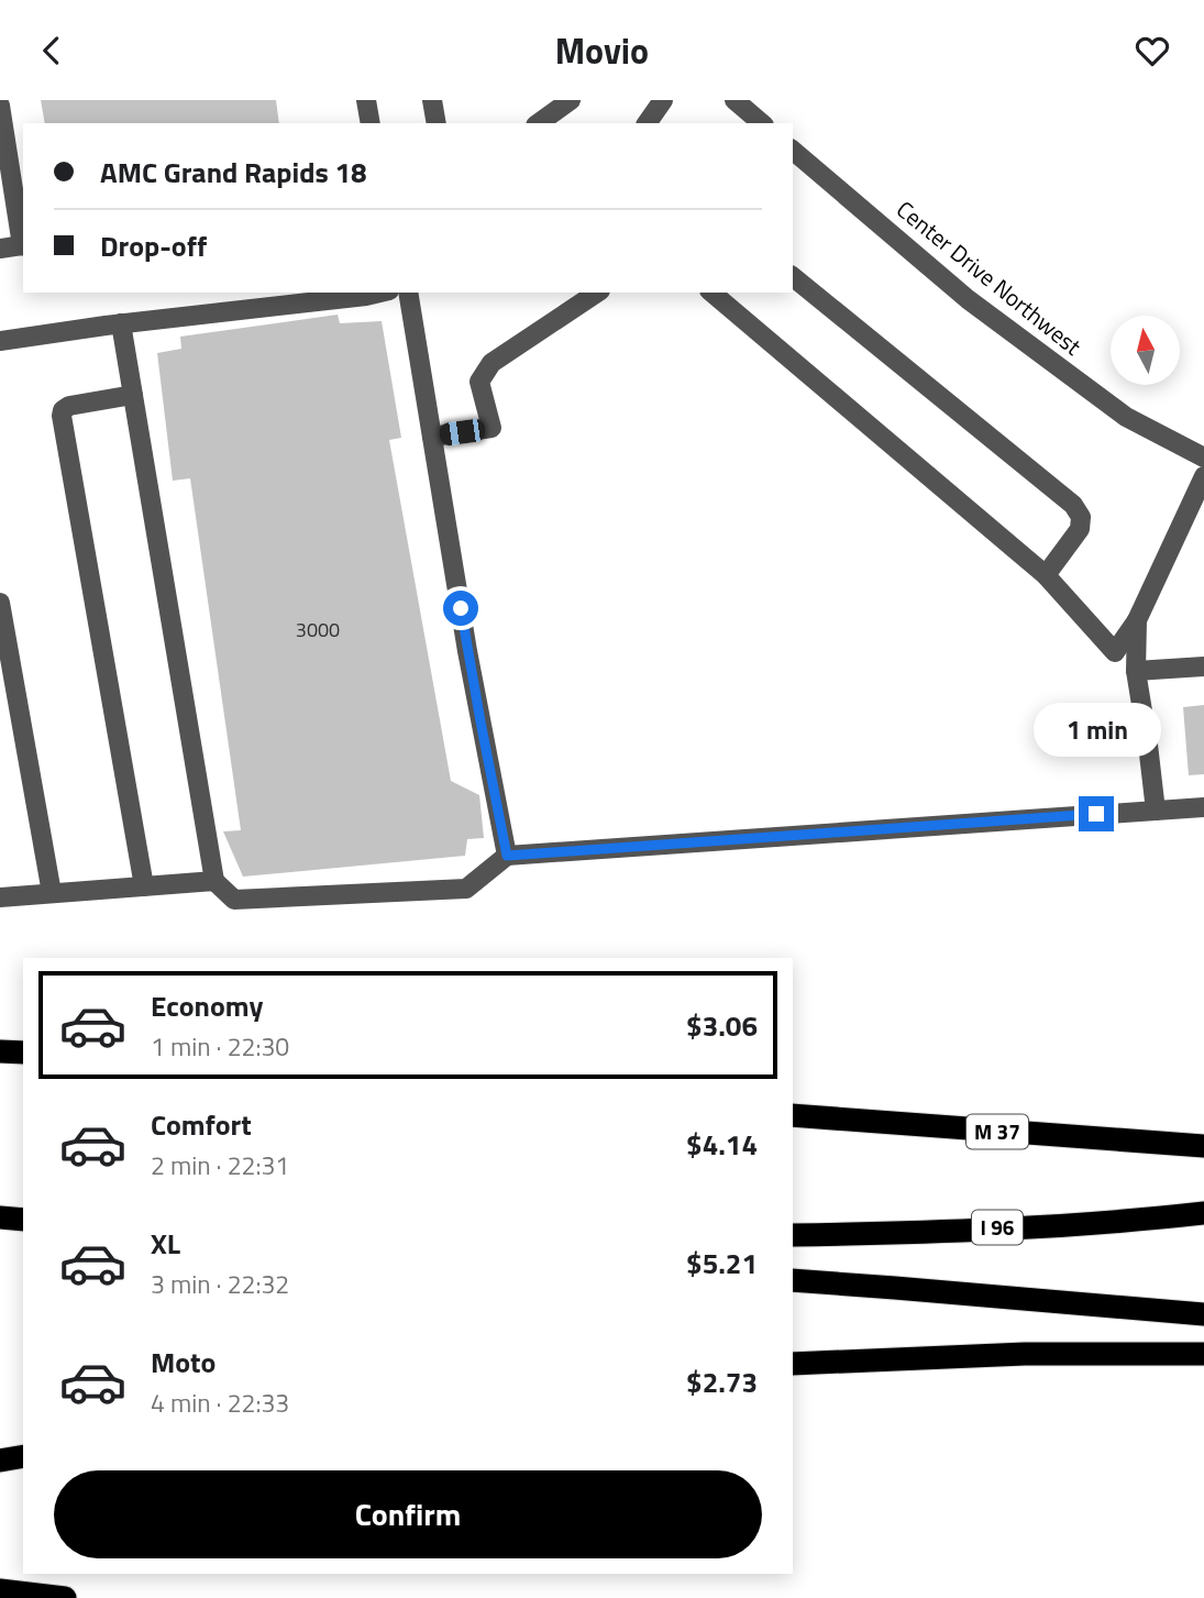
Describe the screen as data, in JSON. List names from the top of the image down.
{
  "streets": {
    "highway": ["M 37", "I 96"],
    "street": ["Center Drive Northwest"]
  },
  "house_numbers": ["3000"],
  "north": "top",
  "page": {
    "header": "Movio",
    "banner": ["AMC Grand Rapids 18", "Drop-off"],
    "bubble": "1 min",
    "list": [
      {
        "name": "Economy",
        "note": "1 min · 22:30",
        "value": "$3.06"
      },
      {
        "name": "Comfort",
        "note": "2 min · 22:31",
        "value": "$4.14"
      },
      {
        "name": "XL",
        "note": "3 min · 22:32",
        "value": "$5.21"
      },
      {
        "name": "Moto",
        "note": "4 min · 22:33",
        "value": "$2.73"
      }
    ],
    "buttons": "Confirm"
  }
}
